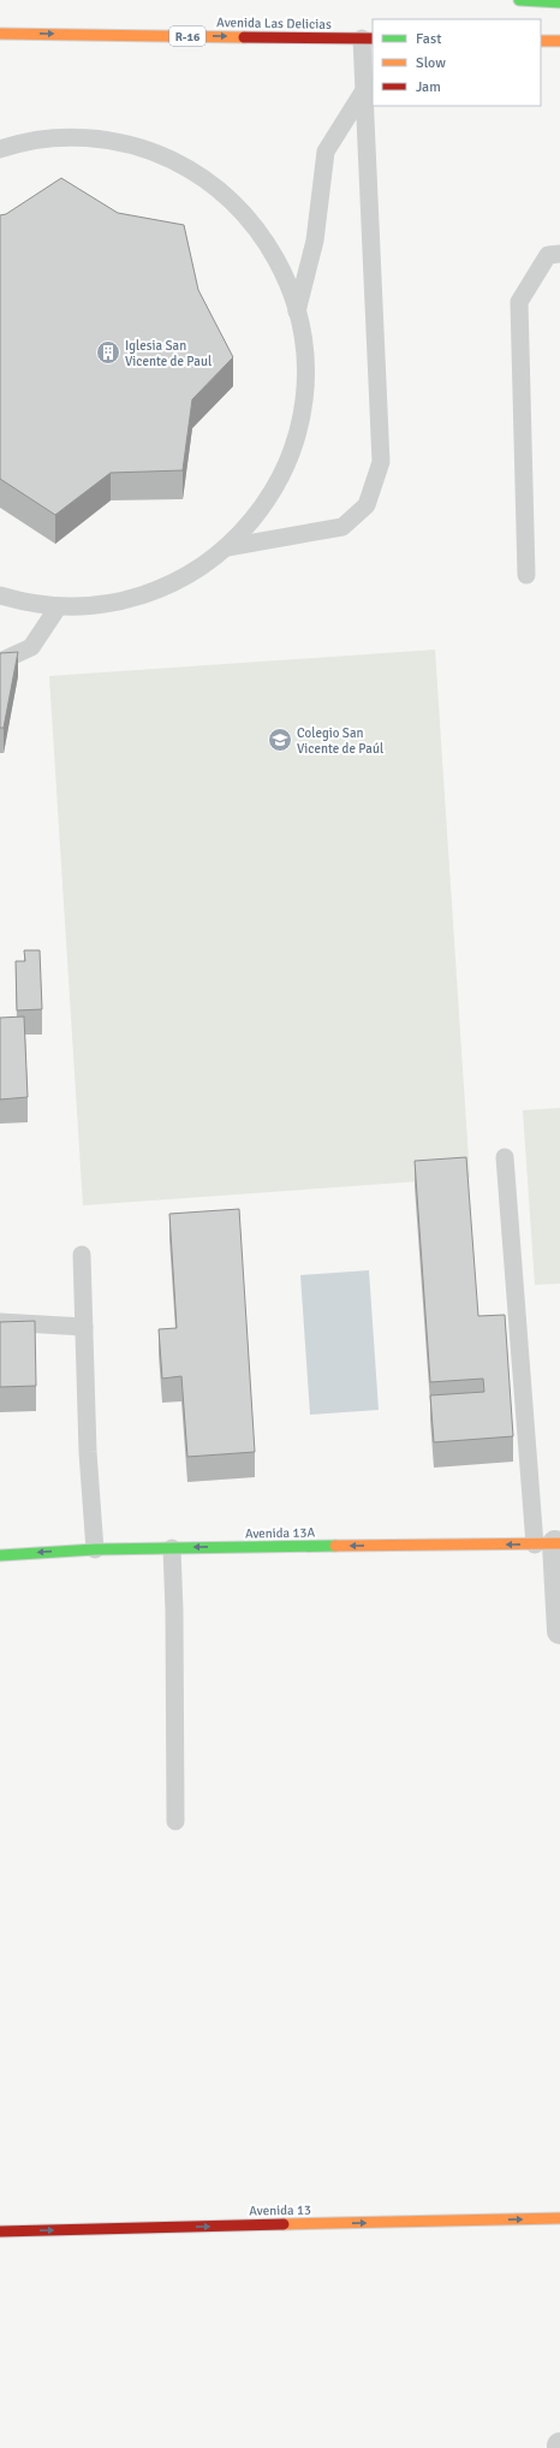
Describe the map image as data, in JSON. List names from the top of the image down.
{
  "streets": {
    "street": [
      "Avenida Las Delicias",
      "R-16",
      "Avenida 13A",
      "Avenida 13"
    ]
  },
  "one_way": ["Avenida Las Delicias", "Avenida 13A", "Avenida 13"],
  "places": {
    "building": ["Iglesia San Vicente de Paul"],
    "school or university": ["Colegio San Vicente de Paúl"]
  },
  "legend": ["Fast", "Slow", "Jam"]
}
